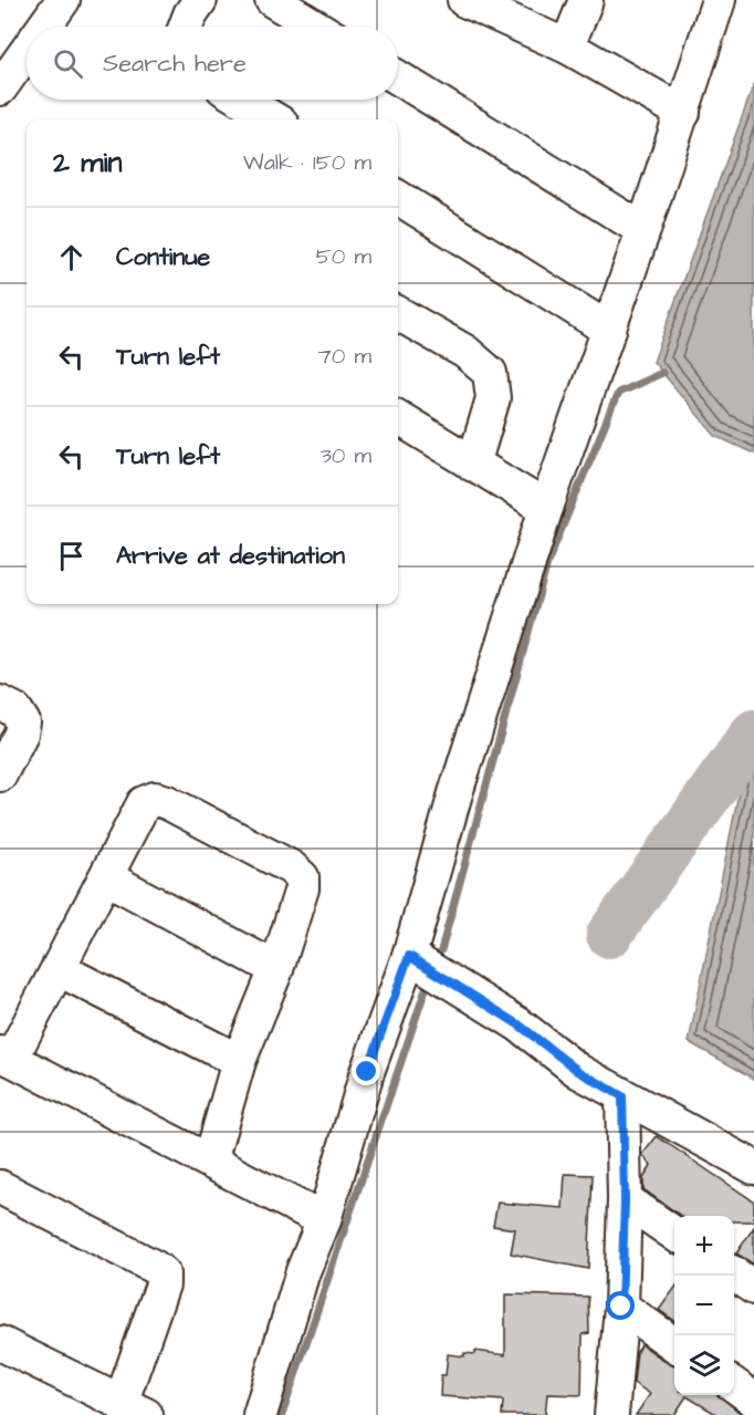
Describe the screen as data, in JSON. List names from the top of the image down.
{
  "page": {
    "search": "Search here",
    "heading": ["2 min", "Walk · 150 m"],
    "list": [
      ["Continue", "50 m"],
      ["Turn left", "70 m"],
      ["Turn left", "30 m"],
      "Arrive at destination"
    ],
    "map_buttons": ["+", "−"]
  }
}
